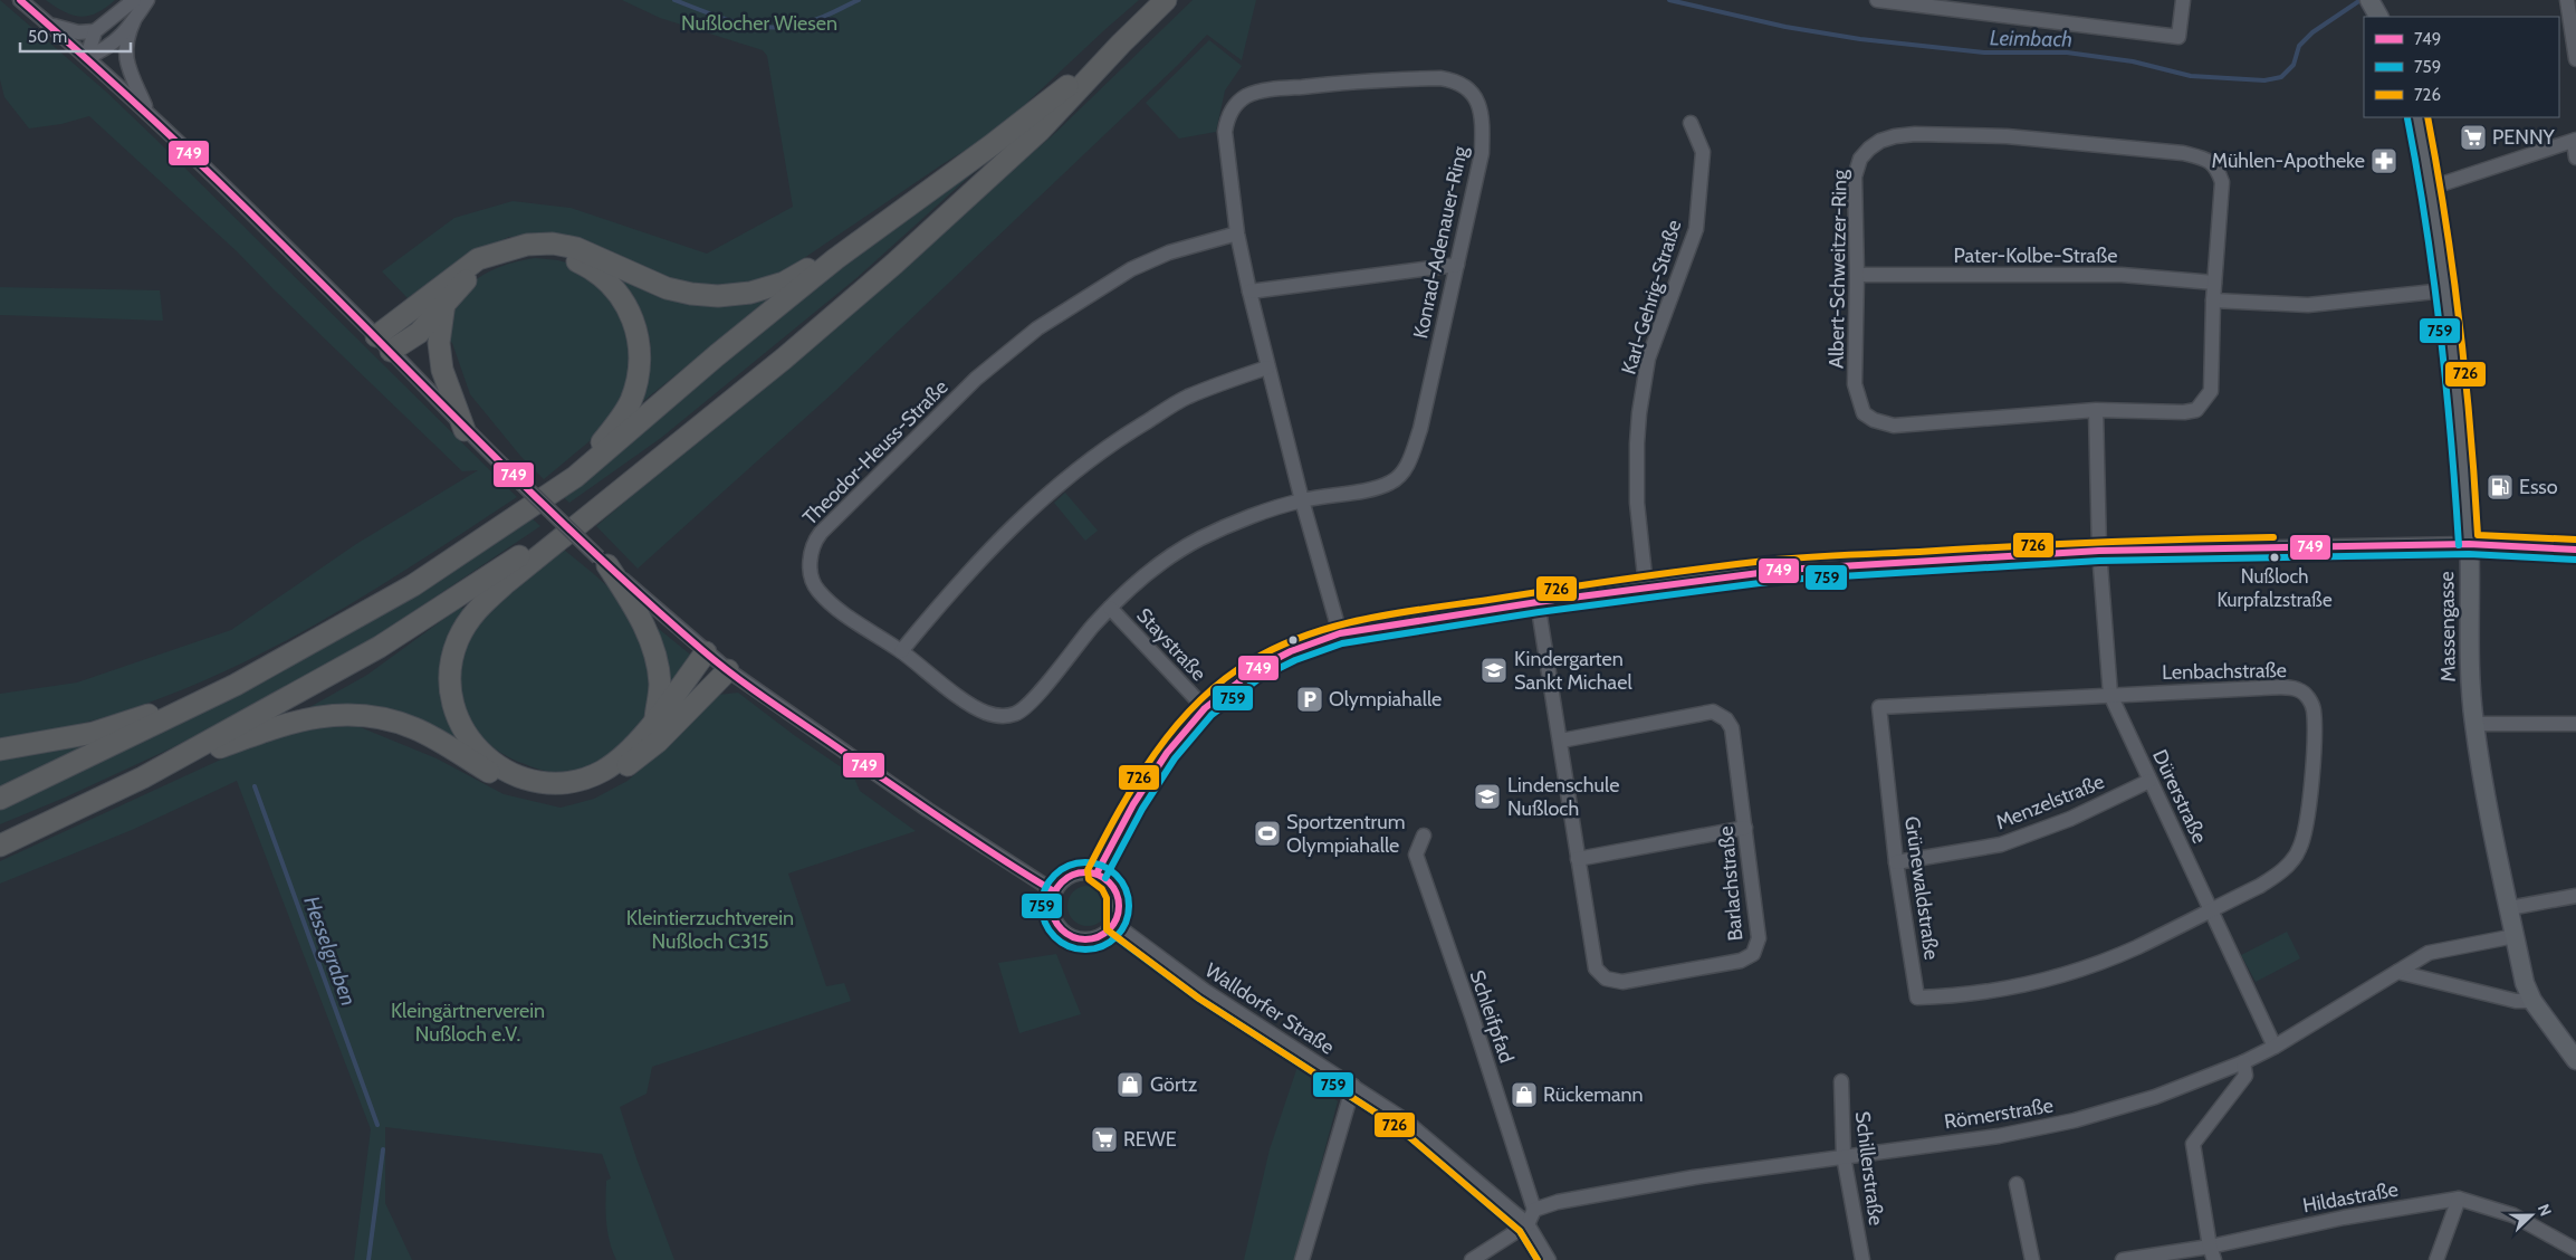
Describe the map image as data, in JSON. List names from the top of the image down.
{
  "streets": {
    "main road": ["Massengasse"],
    "street": [
      "Konrad-Adenauer-Ring",
      "Pater-Kolbe-Straße",
      "Albert-Schweitzer-Ring",
      "Karl-Gehrig-Straße",
      "Theodor-Heuss-Straße",
      "Staystraße",
      "Lenbachstraße",
      "Dürerstraße",
      "Menzelstraße",
      "Barlachstraße",
      "Grünewaldstraße",
      "Walldorfer Straße",
      "Schleifpfad",
      "Römerstraße",
      "Schillerstraße",
      "Hildastraße"
    ]
  },
  "crossings": [
    ["Konrad-Adenauer-Ring", "Theodor-Heuss-Straße"],
    ["Pater-Kolbe-Straße", "Albert-Schweitzer-Ring"],
    ["Theodor-Heuss-Straße", "Staystraße"],
    ["Massengasse", "Römerstraße"],
    ["Lenbachstraße", "Dürerstraße"],
    ["Lenbachstraße", "Grünewaldstraße"],
    ["Dürerstraße", "Menzelstraße"],
    ["Dürerstraße", "Grünewaldstraße"],
    ["Dürerstraße", "Römerstraße"],
    ["Menzelstraße", "Grünewaldstraße"],
    ["Schleifpfad", "Römerstraße"],
    ["Römerstraße", "Schillerstraße"]
  ],
  "water": ["Leimbach", "Hesselgraben"],
  "parks": ["Nußlocher Wiesen", "Kleintierzuchtverein Nußloch C315", "Kleingärtnerverein Nußloch e.V."],
  "places": {
    "supermarket": ["PENNY", "REWE"],
    "pharmacy": ["Mühlen-Apotheke"],
    "fuel station": ["Esso"],
    "other": ["Nußloch Kurpfalzstraße"],
    "school or university": ["Kindergarten Sankt Michael", "Lindenschule Nußloch"],
    "parking": ["Olympiahalle"],
    "sports": ["Sportzentrum Olympiahalle"],
    "shop": ["Görtz", "Rückemann"]
  },
  "lines": ["transit line 749", "transit line 726", "transit line 759"],
  "legend": ["749", "759", "726"],
  "scale_bar": "50 m",
  "north": "right"
}
